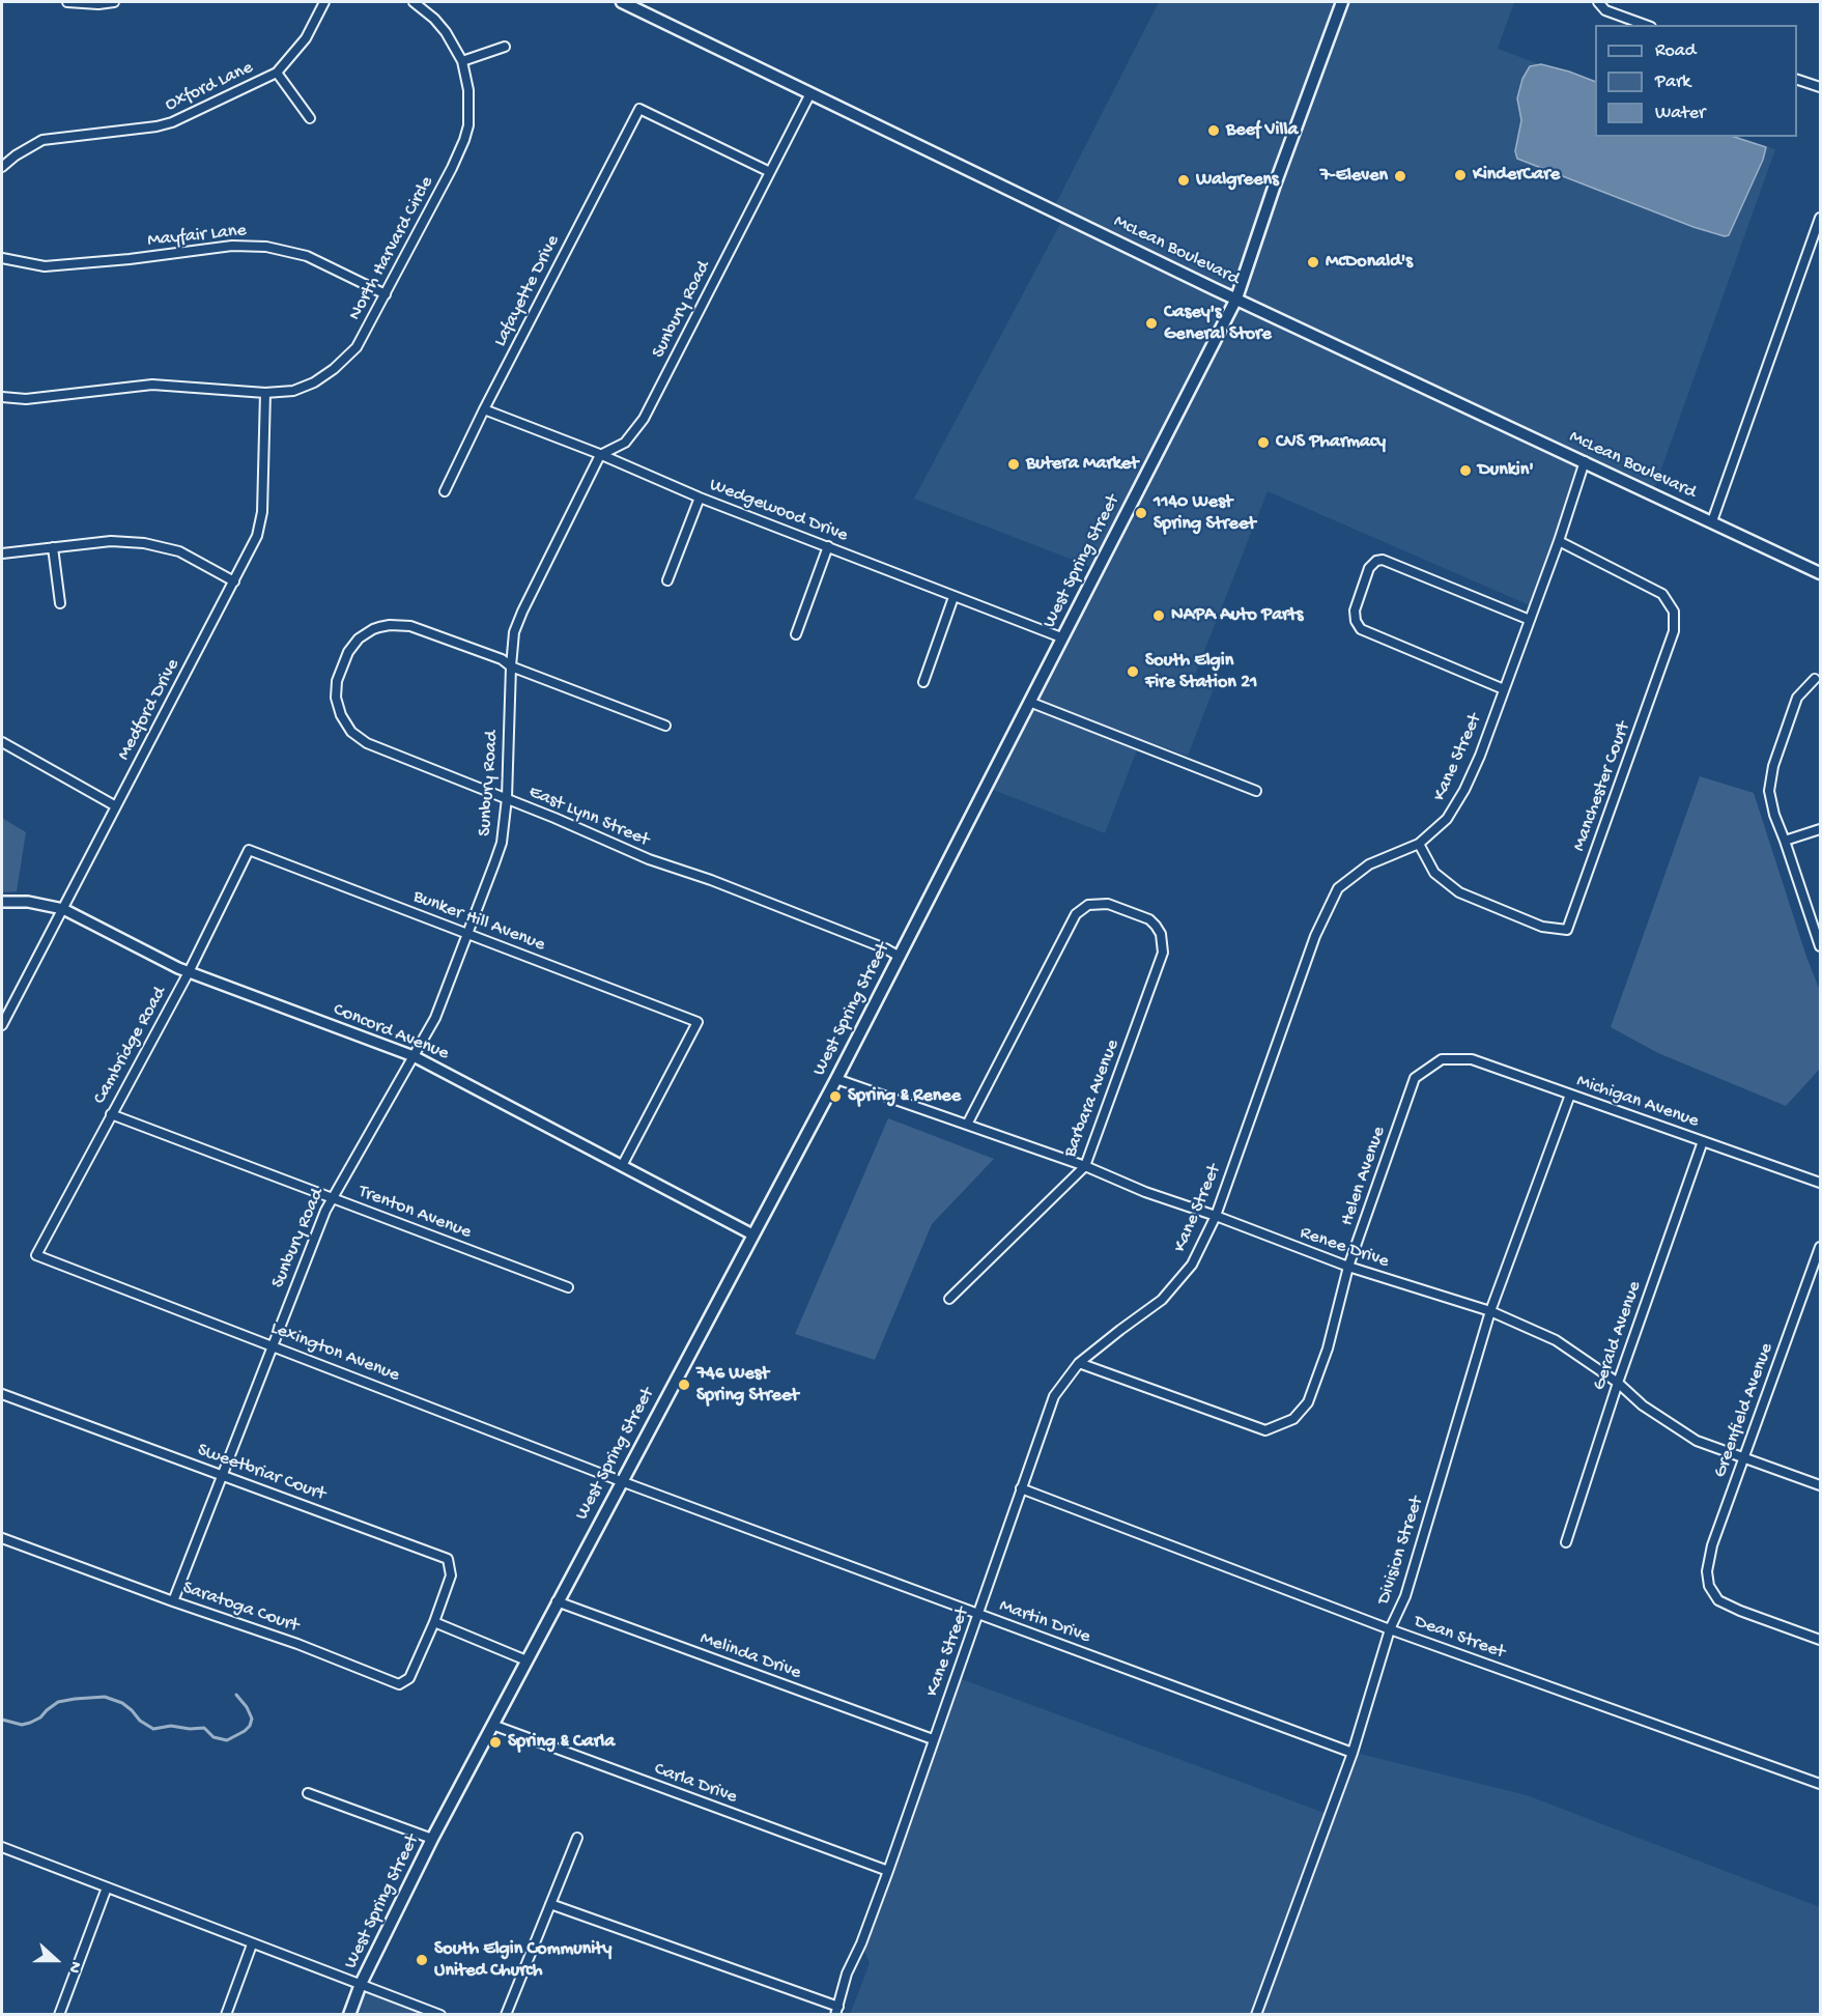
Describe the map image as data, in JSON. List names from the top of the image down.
{
  "streets": {
    "main road": ["McLean Boulevard", "West Spring Street"],
    "street": [
      "Oxford Lane",
      "Mayfair Lane",
      "North Harvard Circle",
      "Lafayette Drive",
      "Sunbury Road",
      "Wedgewood Drive",
      "Medford Drive",
      "Kane Street",
      "Manchester Court",
      "East Lynn Street",
      "Bunker Hill Avenue",
      "Concord Avenue",
      "Cambridge Road",
      "Barbara Avenue",
      "Michigan Avenue",
      "Helen Avenue",
      "Trenton Avenue",
      "Renee Drive",
      "Gerald Avenue",
      "Lexington Avenue",
      "Greenfield Avenue",
      "Sweetbriar Court",
      "Division Street",
      "Saratoga Court",
      "Martin Drive",
      "Dean Street",
      "Melinda Drive",
      "Carla Drive"
    ]
  },
  "crossings": [
    ["Mayfair Lane", "North Harvard Circle"],
    ["North Harvard Circle", "Medford Drive"],
    ["McLean Boulevard", "Sunbury Road"],
    ["McLean Boulevard", "West Spring Street"],
    ["McLean Boulevard", "Kane Street"],
    ["Lafayette Drive", "Sunbury Road"],
    ["Lafayette Drive", "Wedgewood Drive"],
    ["Sunbury Road", "Wedgewood Drive"],
    ["Sunbury Road", "East Lynn Street"],
    ["Sunbury Road", "Bunker Hill Avenue"],
    ["Sunbury Road", "Concord Avenue"],
    ["Sunbury Road", "Trenton Avenue"],
    ["Sunbury Road", "Lexington Avenue"],
    ["Sunbury Road", "Sweetbriar Court"],
    ["Sunbury Road", "Saratoga Court"],
    ["Wedgewood Drive", "West Spring Street"],
    ["West Spring Street", "East Lynn Street"],
    ["West Spring Street", "Concord Avenue"],
    ["West Spring Street", "Renee Drive"],
    ["West Spring Street", "Lexington Avenue"],
    ["West Spring Street", "Martin Drive"],
    ["West Spring Street", "Melinda Drive"],
    ["West Spring Street", "Carla Drive"],
    ["Medford Drive", "Concord Avenue"],
    ["Kane Street", "Manchester Court"],
    ["Kane Street", "Helen Avenue"],
    ["Kane Street", "Renee Drive"],
    ["Kane Street", "Martin Drive"],
    ["Kane Street", "Dean Street"],
    ["Kane Street", "Melinda Drive"],
    ["Kane Street", "Carla Drive"],
    ["Bunker Hill Avenue", "Concord Avenue"],
    ["Bunker Hill Avenue", "Cambridge Road"],
    ["Concord Avenue", "Cambridge Road"],
    ["Cambridge Road", "Trenton Avenue"],
    ["Cambridge Road", "Lexington Avenue"],
    ["Barbara Avenue", "Renee Drive"],
    ["Michigan Avenue", "Helen Avenue"],
    ["Michigan Avenue", "Gerald Avenue"],
    ["Michigan Avenue", "Division Street"],
    ["Helen Avenue", "Renee Drive"],
    ["Renee Drive", "Gerald Avenue"],
    ["Renee Drive", "Greenfield Avenue"],
    ["Renee Drive", "Division Street"],
    ["Lexington Avenue", "Martin Drive"],
    ["Sweetbriar Court", "Saratoga Court"],
    ["Division Street", "Martin Drive"],
    ["Division Street", "Dean Street"]
  ],
  "places": [
    "Beef Villa",
    "KinderCare",
    "7-Eleven",
    "Walgreens",
    "McDonald's",
    "Casey's General Store",
    "CVS Pharmacy",
    "Butera Market",
    "Dunkin'",
    "1140 West Spring Street",
    "NAPA Auto Parts",
    "South Elgin Fire Station 21",
    "Spring & Renee",
    "746 West Spring Street",
    "Spring & Carla",
    "South Elgin Community United Church"
  ],
  "legend": ["Road", "Park", "Water"],
  "north": "right"
}
